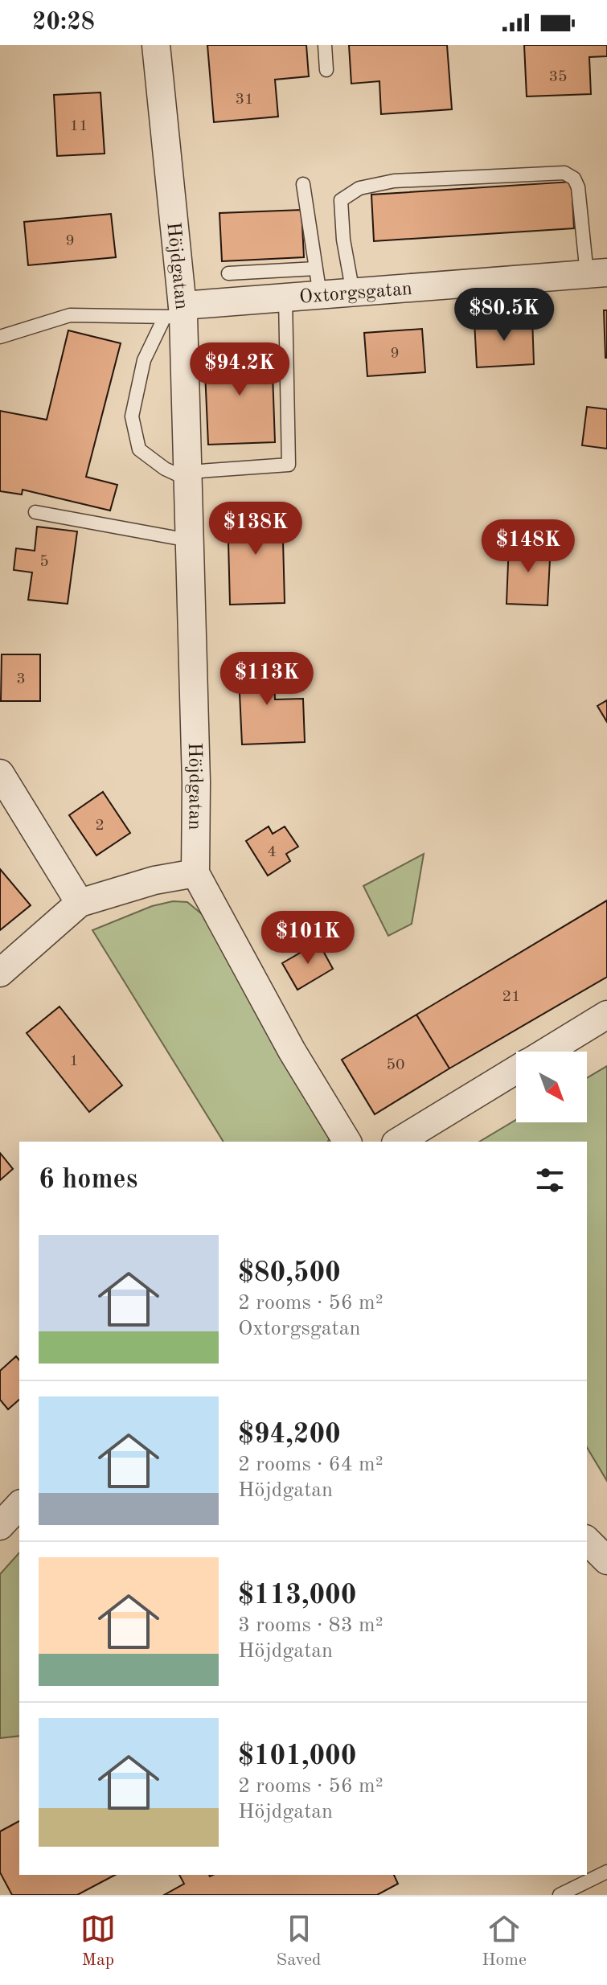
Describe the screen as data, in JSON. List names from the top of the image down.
{
  "streets": {
    "street": ["Höjdgatan", "Oxtorgsgatan"]
  },
  "crossings": [
    ["Höjdgatan", "Oxtorgsgatan"]
  ],
  "house_numbers": [
    "35",
    "31",
    "11",
    "9",
    "9",
    "5",
    "3",
    "2",
    "4",
    "21",
    "1",
    "50"
  ],
  "north": "bottom right",
  "page": {
    "status": "20:28",
    "price": [
      "$80.5K",
      "$94.2K",
      "$138K",
      "$148K",
      "$113K",
      "$101K"
    ],
    "heading": "6 homes",
    "list": [
      {
        "name": "$80,500",
        "note": "2 rooms · 56 m² · Oxtorgsgatan"
      },
      {
        "name": "$94,200",
        "note": "2 rooms · 64 m² · Höjdgatan"
      },
      {
        "name": "$113,000",
        "note": "3 rooms · 83 m² · Höjdgatan"
      },
      {
        "name": "$101,000",
        "note": "2 rooms · 56 m² · Höjdgatan"
      }
    ],
    "tabs": ["Map", "Saved", "Home"]
  }
}
